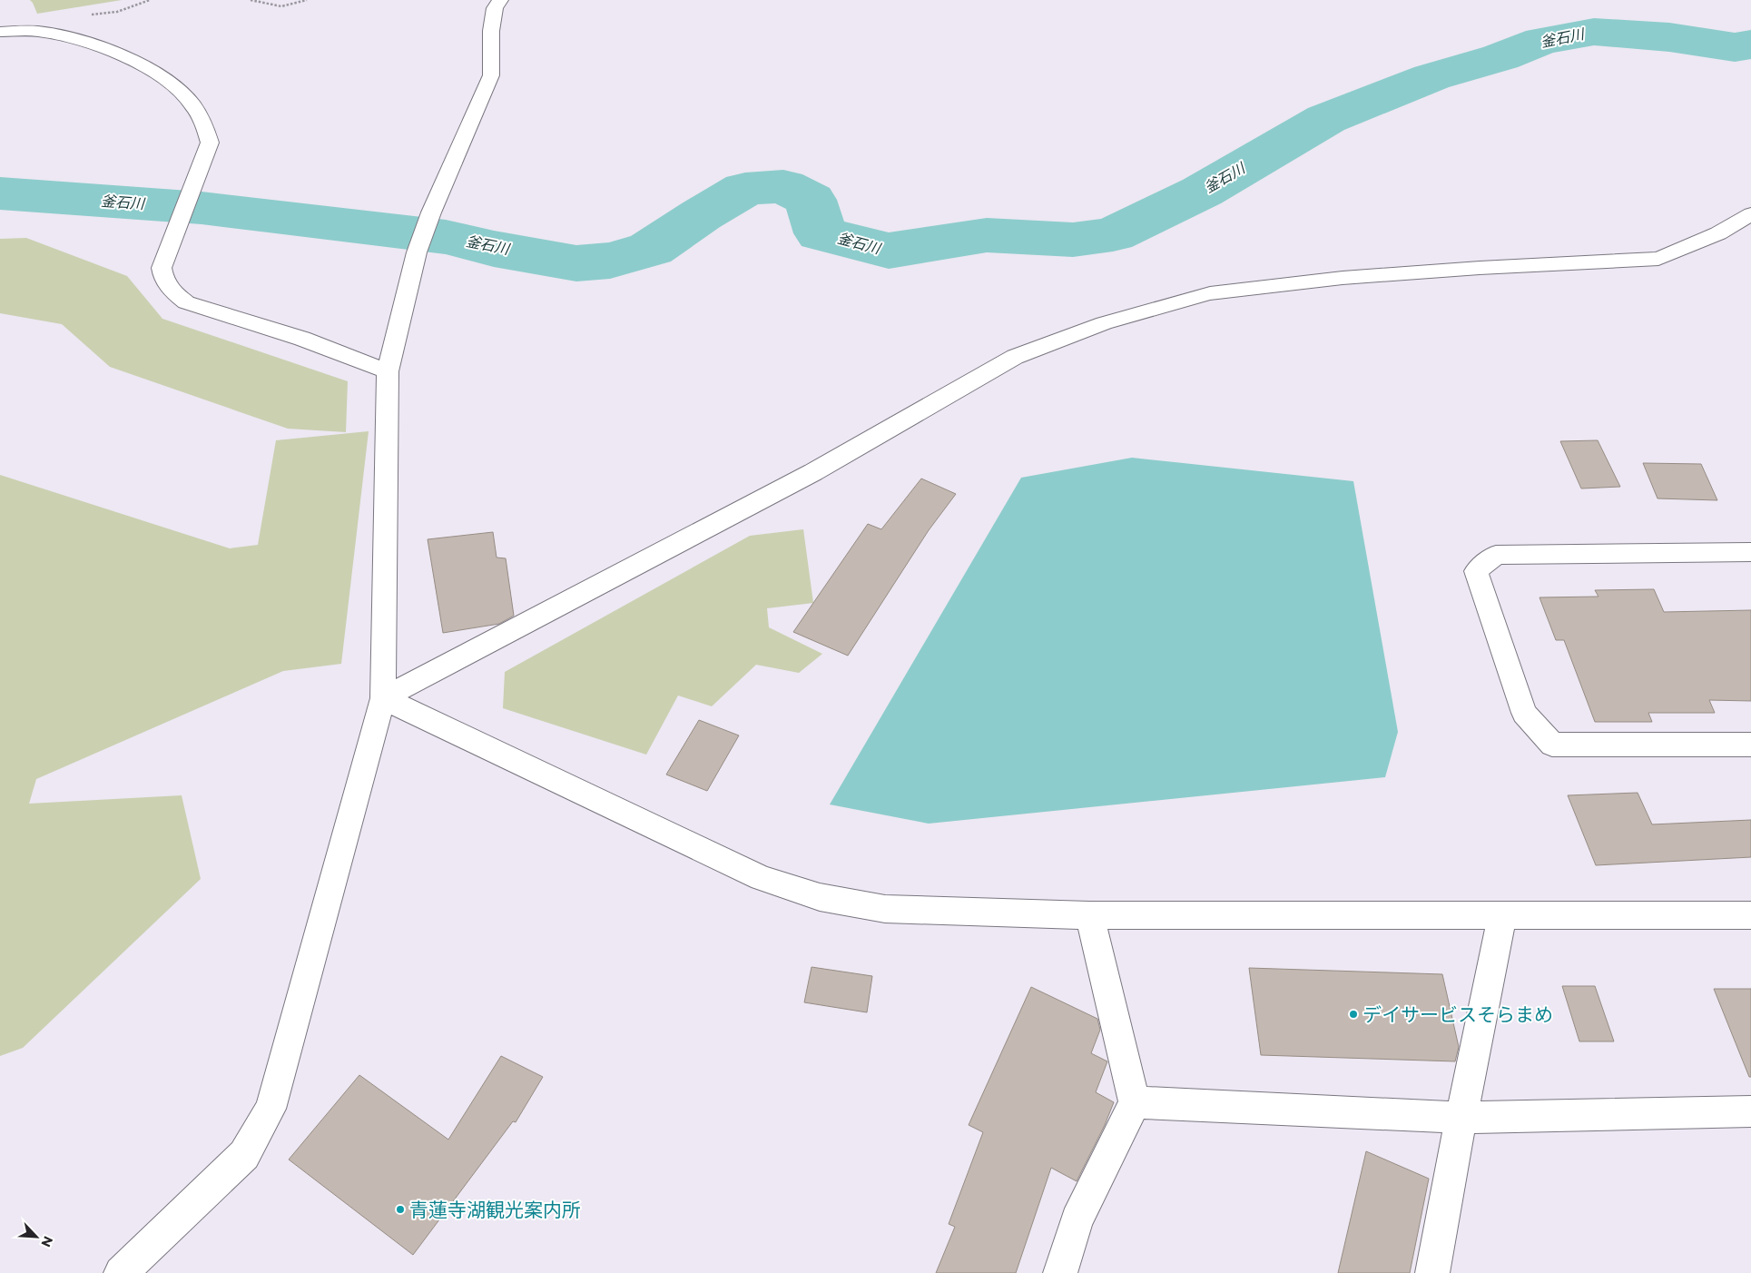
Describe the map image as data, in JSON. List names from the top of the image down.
{
  "water": ["釜石川"],
  "places": ["デイサービスそらまめ", "青蓮寺湖観光案内所"],
  "north": "bottom right"
}
